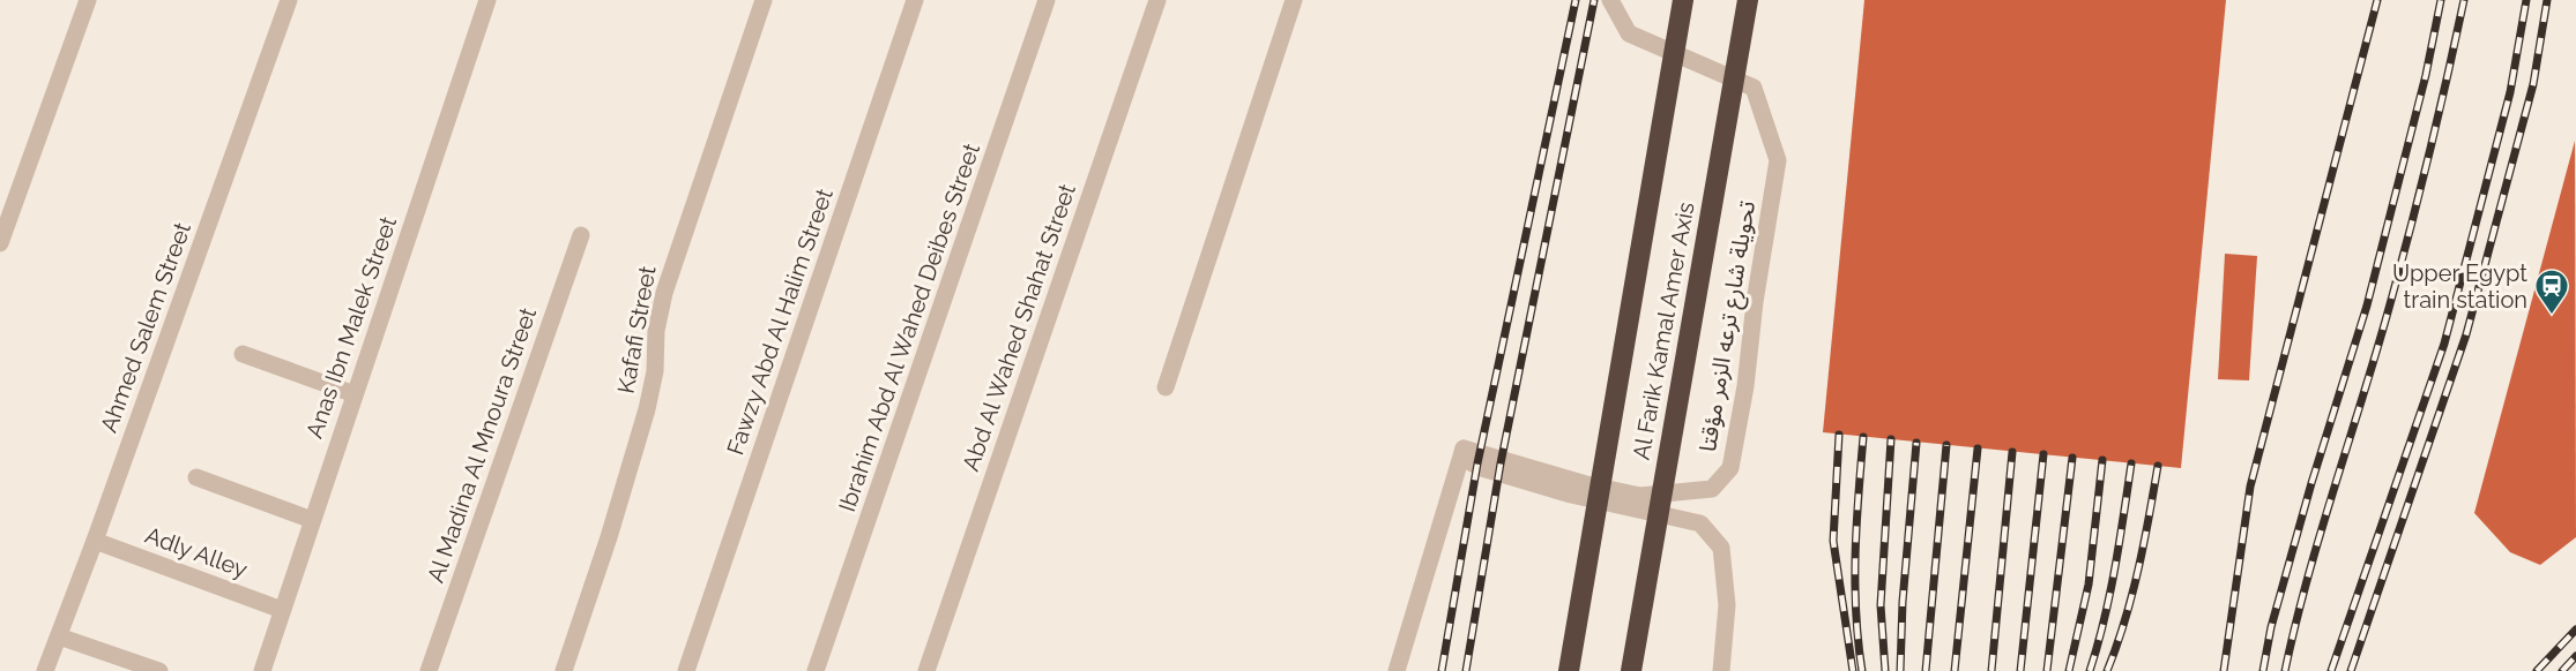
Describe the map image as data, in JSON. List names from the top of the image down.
{
  "streets": {
    "highway": ["Al Farik Kamal Amer Axis"],
    "street": [
      "Fawzy Abd Al Halim Street",
      "تحويلة شارع ترعه الزمر مؤقتا",
      "Ahmed Salem Street",
      "Anas Ibn Malek Street",
      "Ibrahim Abd Al Wahed Deibes Street",
      "Abd Al Wahed Shahat Street",
      "Kafafi Street",
      "Al Madina Al Mnoura Street",
      "Adly Alley"
    ]
  },
  "crossings": [
    ["Ahmed Salem Street", "Adly Alley"],
    ["Anas Ibn Malek Street", "Adly Alley"]
  ],
  "places": {
    "station": ["Upper Egypt train station"]
  }
}
